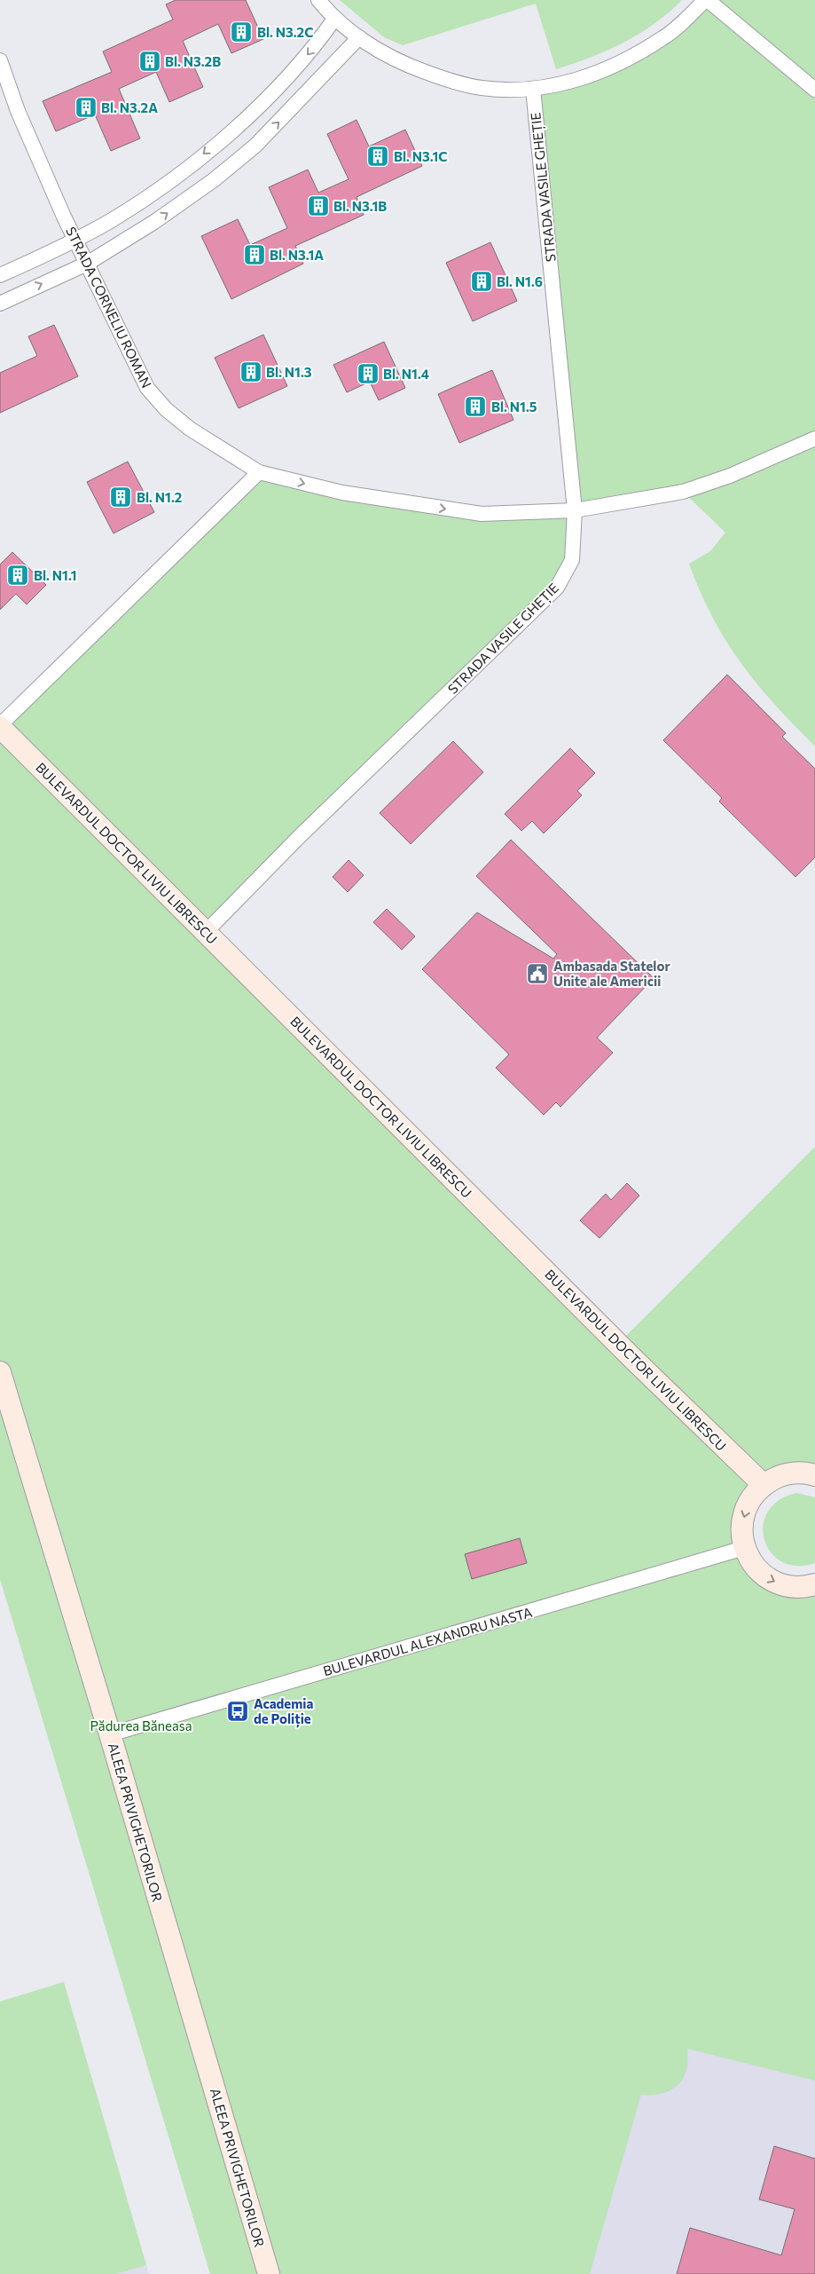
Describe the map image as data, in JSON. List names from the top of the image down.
{
  "streets": {
    "street": [
      "STRADA VASILE GHEȚIE",
      "STRADA CORNELIU ROMAN",
      "BULEVARDUL DOCTOR LIVIU LIBRESCU",
      "BULEVARDUL ALEXANDRU NASTA",
      "ALEEA PRIVIGHETORILOR"
    ]
  },
  "crossings": [
    ["STRADA VASILE GHEȚIE", "STRADA CORNELIU ROMAN"],
    ["STRADA VASILE GHEȚIE", "BULEVARDUL DOCTOR LIVIU LIBRESCU"],
    ["BULEVARDUL ALEXANDRU NASTA", "ALEEA PRIVIGHETORILOR"]
  ],
  "parks": ["Pădurea Băneasa"],
  "places": {
    "building": [
      "Bl. N3.2C",
      "Bl. N3.2B",
      "Bl. N3.2A",
      "Bl. N3.1C",
      "Bl. N3.1B",
      "Bl. N3.1A",
      "Bl. N1.6",
      "Bl. N1.3",
      "Bl. N1.4",
      "Bl. N1.5",
      "Bl. N1.2",
      "Bl. N1.1"
    ],
    "public building": ["Ambasada Statelor Unite ale Americii"],
    "bus stop": ["Academia de Poliție"]
  }
}
